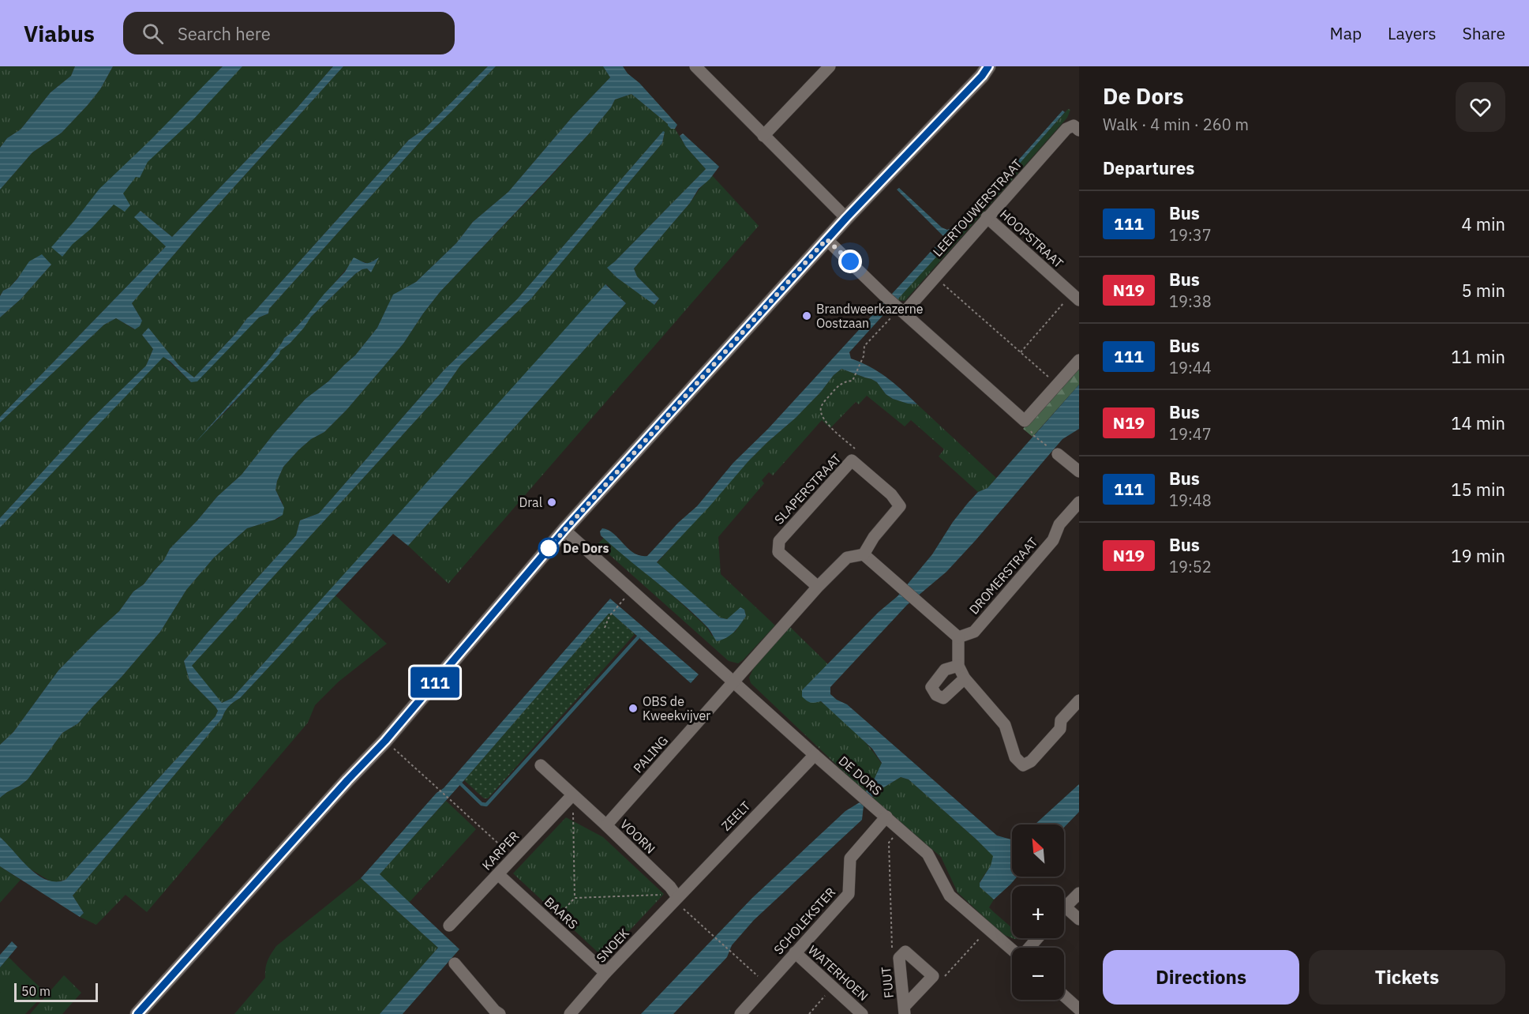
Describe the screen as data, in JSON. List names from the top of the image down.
{
  "streets": {
    "street": [
      "LEERTOUWERSTRAAT",
      "HOOPSTRAAT",
      "SLAPERSTRAAT",
      "DROMERSTRAAT",
      "PALING",
      "DE DORS",
      "ZEELT",
      "VOORN",
      "KARPER",
      "BAARS",
      "SCHOLEKSTER",
      "SNOEK",
      "WATERHOEN",
      "FUUT"
    ]
  },
  "crossings": [
    ["LEERTOUWERSTRAAT", "HOOPSTRAAT"],
    ["PALING", "DE DORS"],
    ["PALING", "VOORN"],
    ["DE DORS", "ZEELT"],
    ["DE DORS", "SCHOLEKSTER"],
    ["ZEELT", "VOORN"],
    ["ZEELT", "SNOEK"],
    ["VOORN", "KARPER"],
    ["VOORN", "SNOEK"],
    ["KARPER", "BAARS"],
    ["BAARS", "SNOEK"],
    ["SCHOLEKSTER", "WATERHOEN"]
  ],
  "places": [
    "Brandweerkazerne Oostzaan",
    "Dral",
    "De Dors",
    "OBS de Kweekvijver"
  ],
  "lines": ["bus line 111"],
  "scale_bar": "50 m",
  "north": "top left",
  "page": {
    "header": "Viabus",
    "search": "Search here",
    "nav": ["Map", "Layers", "Share"],
    "on_map": "111",
    "heading": [
      ["De Dors", "Walk · 4 min · 260 m"],
      "Departures"
    ],
    "list": [
      {
        "mark": "111",
        "name": "Bus",
        "note": "19:37",
        "value": "4 min"
      },
      {
        "mark": "N19",
        "name": "Bus",
        "note": "19:38",
        "value": "5 min"
      },
      {
        "mark": "111",
        "name": "Bus",
        "note": "19:44",
        "value": "11 min"
      },
      {
        "mark": "N19",
        "name": "Bus",
        "note": "19:47",
        "value": "14 min"
      },
      {
        "mark": "111",
        "name": "Bus",
        "note": "19:48",
        "value": "15 min"
      },
      {
        "mark": "N19",
        "name": "Bus",
        "note": "19:52",
        "value": "19 min"
      }
    ],
    "map_buttons": ["+", "−"],
    "buttons": ["Directions", "Tickets"],
    "scale": "50 m"
  }
}
